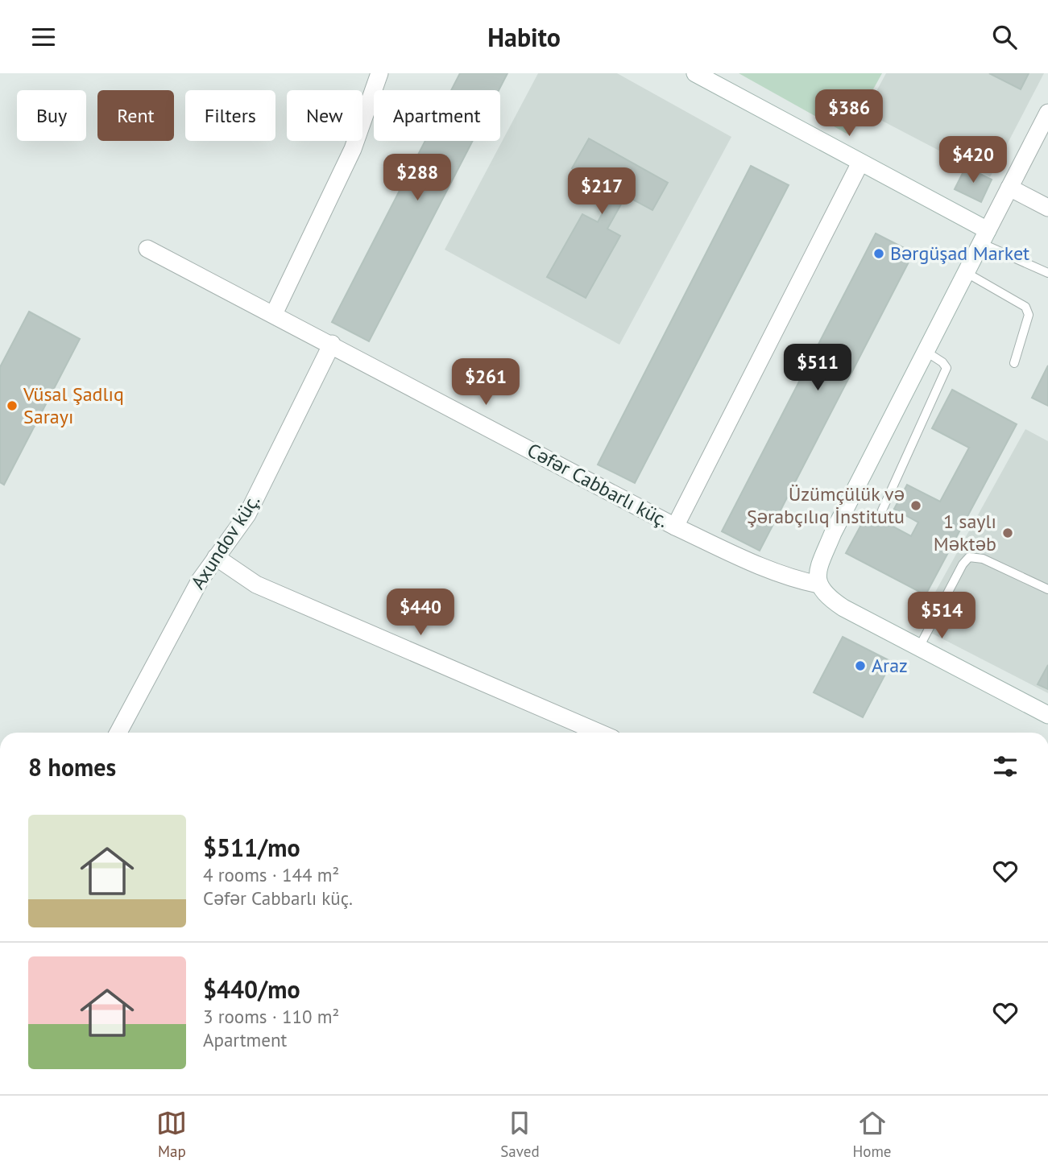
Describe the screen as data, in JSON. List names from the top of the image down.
{
  "streets": {
    "street": ["Cəfər Cabbarlı küç.", "Axundov küç."]
  },
  "crossings": [
    ["Cəfər Cabbarlı küç.", "Axundov küç."]
  ],
  "places": [
    "Bərgüşad Market",
    "Vüsal Şadlıq Sarayı",
    "Üzümçülük və Şərabçılıq İnstitutu",
    "1 saylı Məktəb",
    "Araz"
  ],
  "page": {
    "header": "Habito",
    "price": [
      "$386",
      "$420",
      "$288",
      "$217",
      "$511",
      "$261",
      "$440",
      "$514"
    ],
    "chip": [
      "Buy",
      "Rent",
      "Filters",
      "New",
      "Apartment"
    ],
    "heading": "8 homes",
    "list": [
      {
        "name": "$511/mo",
        "note": "4 rooms · 144 m² · Cəfər Cabbarlı küç."
      },
      {
        "name": "$440/mo",
        "note": "3 rooms · 110 m² · Apartment"
      }
    ],
    "tabs": ["Map", "Saved", "Home"]
  }
}
